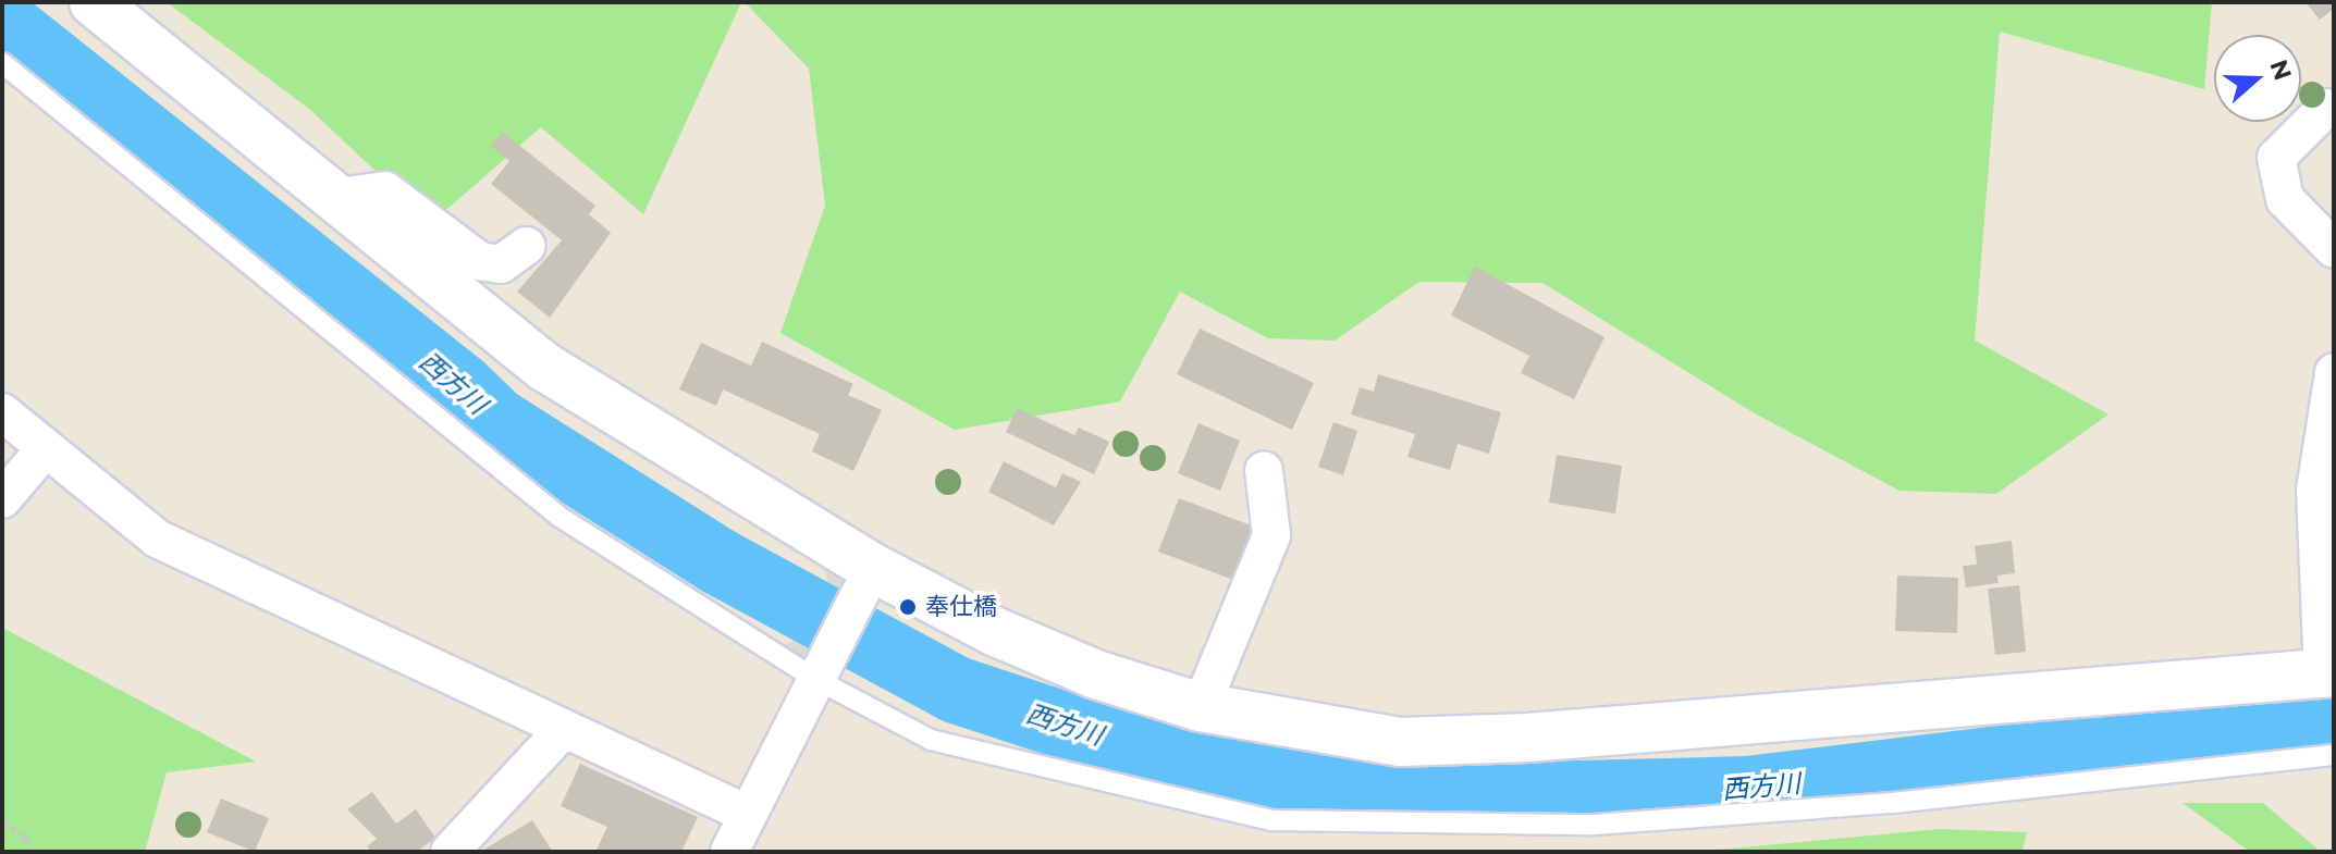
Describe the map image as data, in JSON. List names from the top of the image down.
{
  "water": ["西方川"],
  "places": ["奉仕橋"],
  "north": "right"
}
